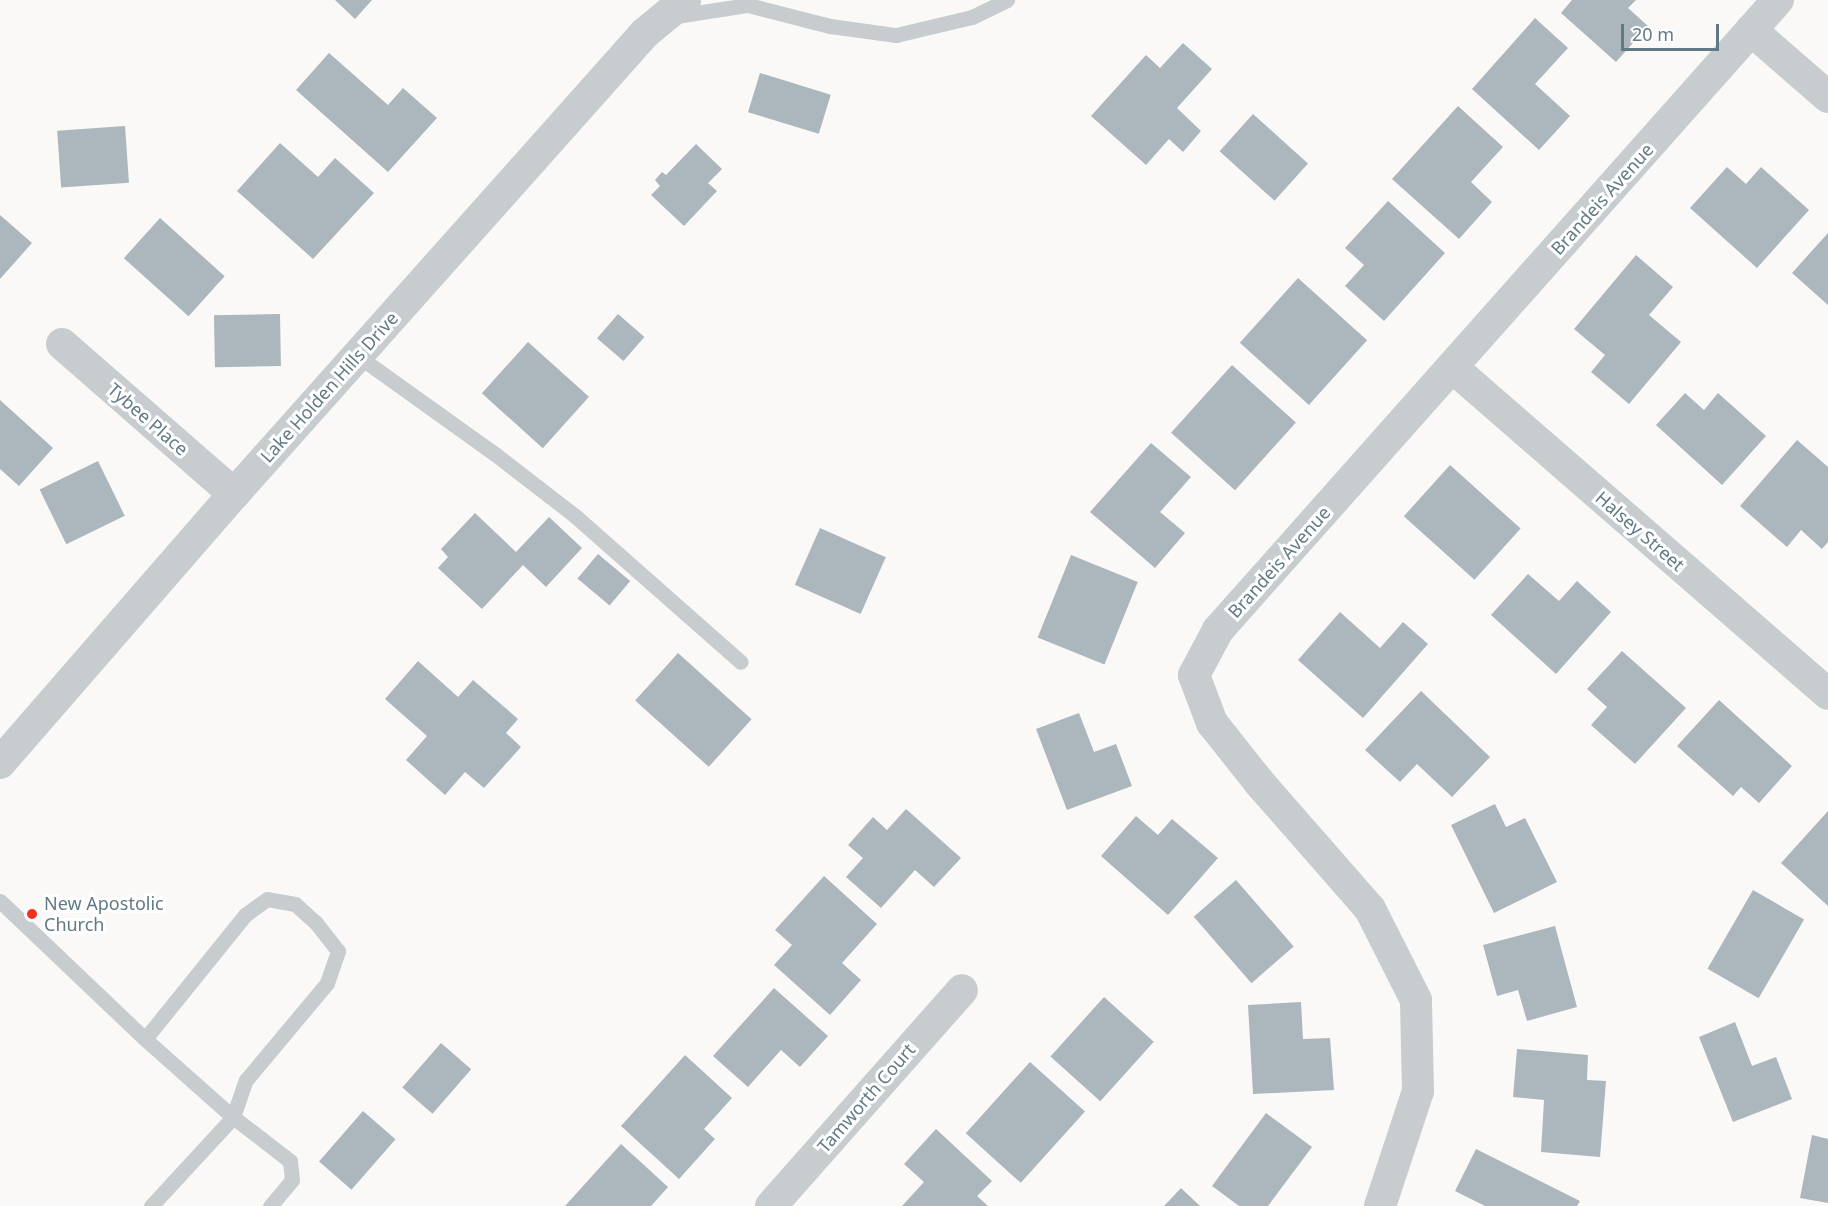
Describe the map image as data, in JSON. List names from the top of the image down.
{
  "streets": {
    "street": [
      "Brandeis Avenue",
      "Lake Holden Hills Drive",
      "Tybee Place",
      "Halsey Street",
      "Tamworth Court"
    ]
  },
  "crossings": [
    ["Brandeis Avenue", "Halsey Street"],
    ["Lake Holden Hills Drive", "Tybee Place"]
  ],
  "places": ["New Apostolic Church"],
  "scale_bar": "20 m"
}
